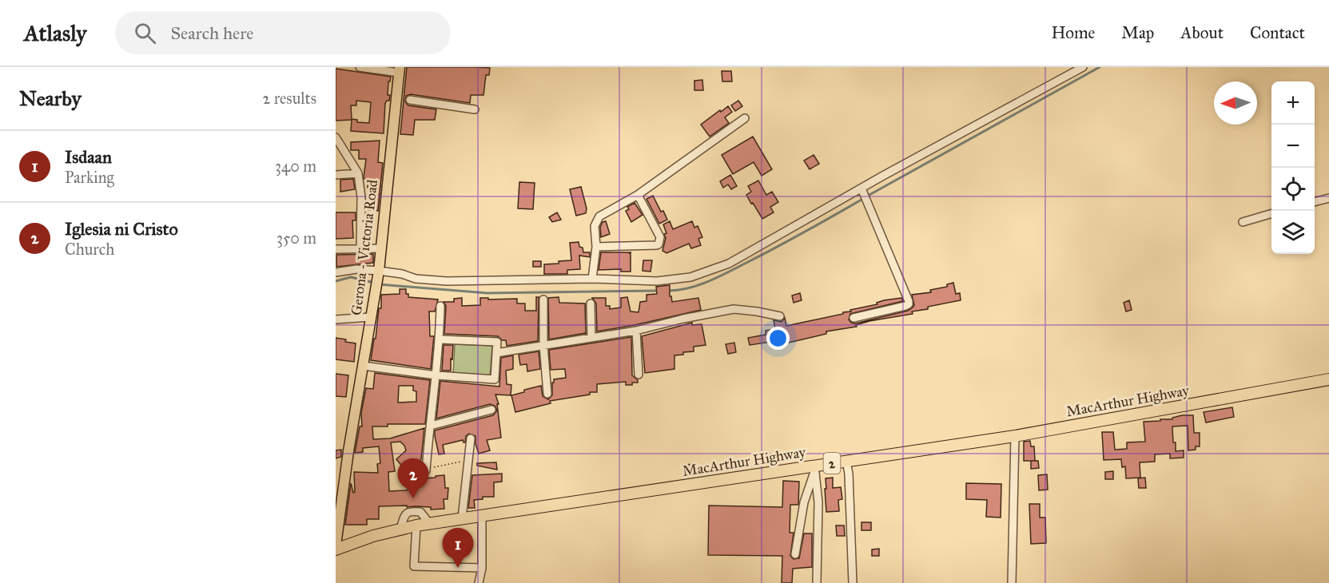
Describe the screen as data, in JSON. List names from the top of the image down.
{
  "streets": {
    "highway": ["MacArthur Highway", "2"],
    "main road": ["Gerona - Victoria Road"]
  },
  "north": "left",
  "page": {
    "header": "Atlasly",
    "search": "Search here",
    "nav": [
      "Home",
      "Map",
      "About",
      "Contact"
    ],
    "heading": ["Nearby", "2 results"],
    "map_buttons": ["+", "−"],
    "list": [
      {
        "mark": "1",
        "name": "Isdaan",
        "note": "Parking",
        "value": "340 m"
      },
      {
        "mark": "2",
        "name": "Iglesia ni Cristo",
        "note": "Church",
        "value": "350 m"
      }
    ],
    "pins": ["2", "1"]
  }
}
